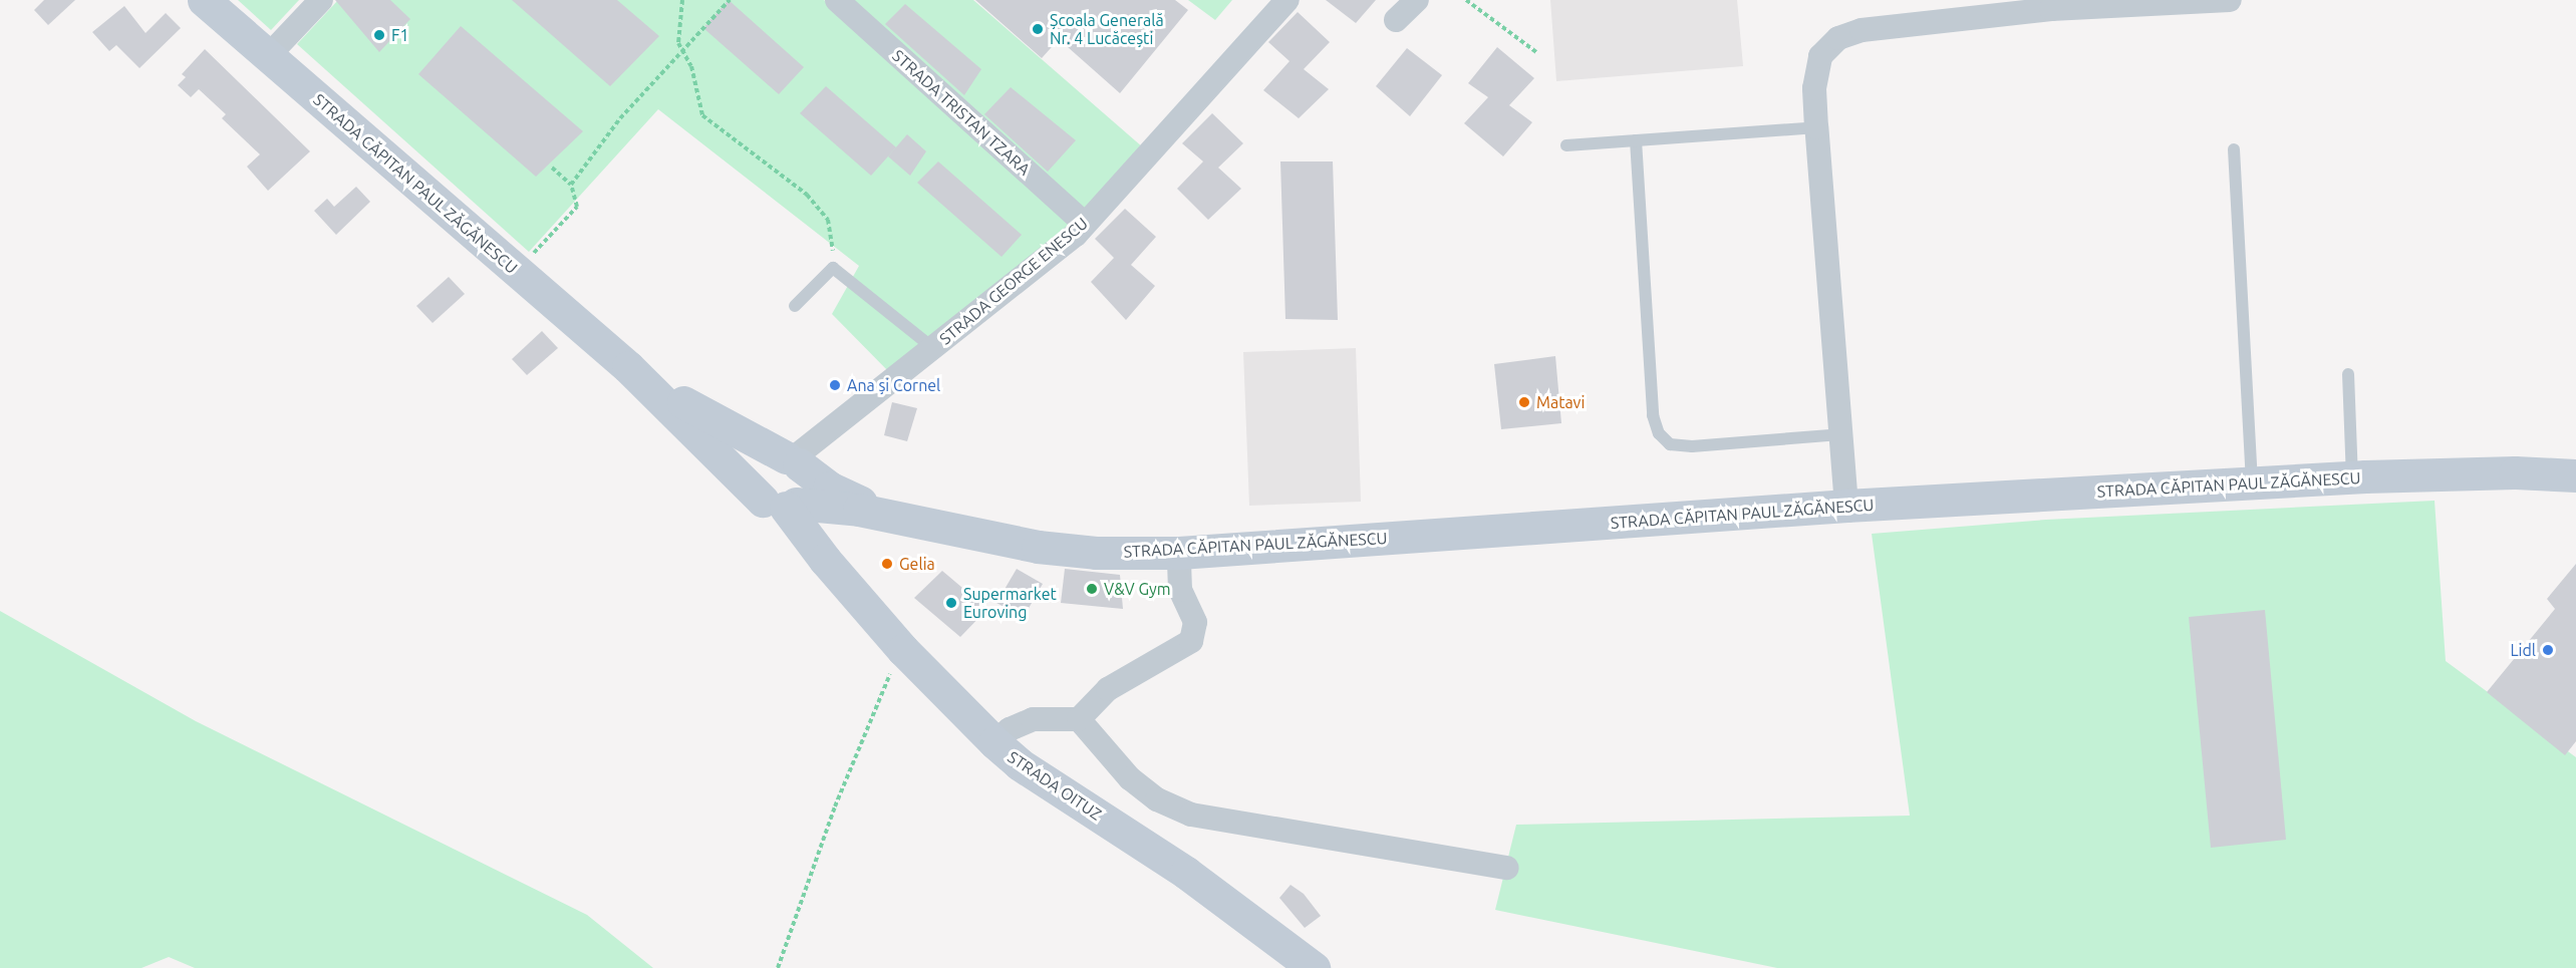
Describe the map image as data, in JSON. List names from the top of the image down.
{
  "streets": {
    "main road": ["STRADA CĂPITAN PAUL ZĂGĂNESCU", "STRADA OITUZ"],
    "street": ["STRADA TRISTAN TZARA", "STRADA GEORGE ENESCU"]
  },
  "crossings": [
    ["STRADA TRISTAN TZARA", "STRADA GEORGE ENESCU"],
    ["STRADA CĂPITAN PAUL ZĂGĂNESCU", "STRADA GEORGE ENESCU"],
    ["STRADA CĂPITAN PAUL ZĂGĂNESCU", "STRADA OITUZ"]
  ],
  "places": [
    "Școala Generală Nr. 4 Lucăcești",
    "F1",
    "Ana și Cornel",
    "Matavi",
    "Gelia",
    "V&V Gym",
    "Supermarket Euroving",
    "Lidl"
  ]
}
